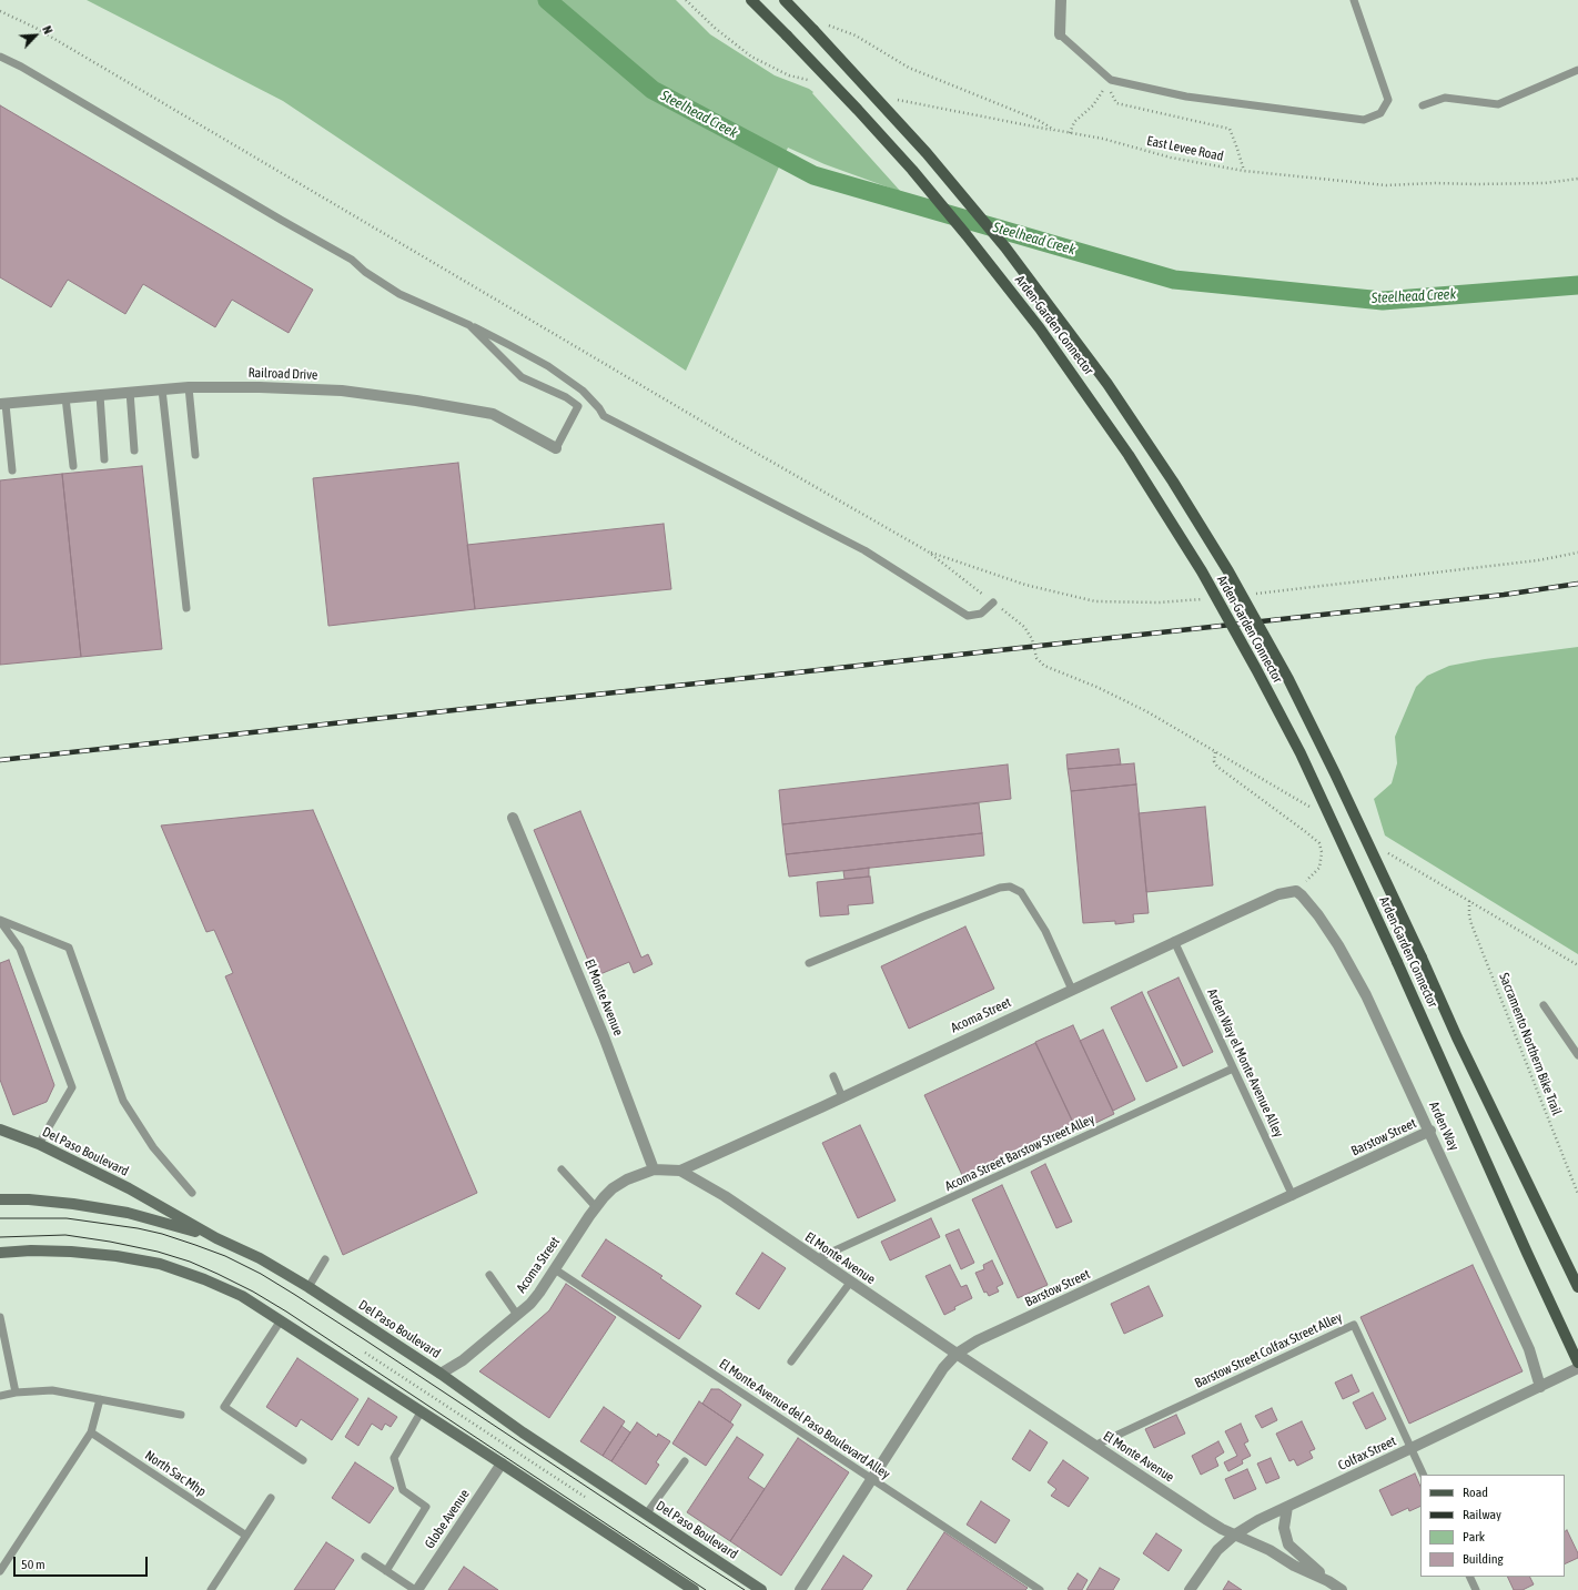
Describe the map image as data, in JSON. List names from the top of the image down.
{
  "streets": {
    "main road": ["Arden-Garden Connector", "Del Paso Boulevard"],
    "street": [
      "Railroad Drive",
      "El Monte Avenue",
      "Acoma Street",
      "Arden Way",
      "Barstow Street",
      "Colfax Street",
      "Globe Avenue"
    ],
    "lane": [
      "Arden Way el Monte Avenue Alley",
      "Acoma Street Barstow Street Alley",
      "Barstow Street Colfax Street Alley",
      "El Monte Avenue del Paso Boulevard Alley",
      "North Sac Mhp"
    ],
    "path": ["East Levee Road", "Sacramento Northern Bike Trail"]
  },
  "crossings": [
    ["East Levee Road", "Arden-Garden Connector"],
    ["El Monte Avenue", "Acoma Street"],
    ["El Monte Avenue", "Barstow Street"],
    ["El Monte Avenue", "Acoma Street Barstow Street Alley"],
    ["El Monte Avenue", "Barstow Street Colfax Street Alley"],
    ["El Monte Avenue", "Colfax Street"],
    ["Acoma Street", "Arden Way el Monte Avenue Alley"],
    ["Acoma Street", "Arden Way"],
    ["Acoma Street", "Del Paso Boulevard"],
    ["Acoma Street", "El Monte Avenue del Paso Boulevard Alley"],
    ["Arden Way el Monte Avenue Alley", "Barstow Street"],
    ["Arden Way el Monte Avenue Alley", "Acoma Street Barstow Street Alley"],
    ["Arden Way", "Barstow Street"],
    ["Arden Way", "Colfax Street"],
    ["Barstow Street", "El Monte Avenue del Paso Boulevard Alley"],
    ["Barstow Street Colfax Street Alley", "Colfax Street"]
  ],
  "water": ["Steelhead Creek"],
  "legend": [
    "Road",
    "Railway",
    "Park",
    "Building"
  ],
  "scale_bar": "50 m",
  "north": "top right"
}
